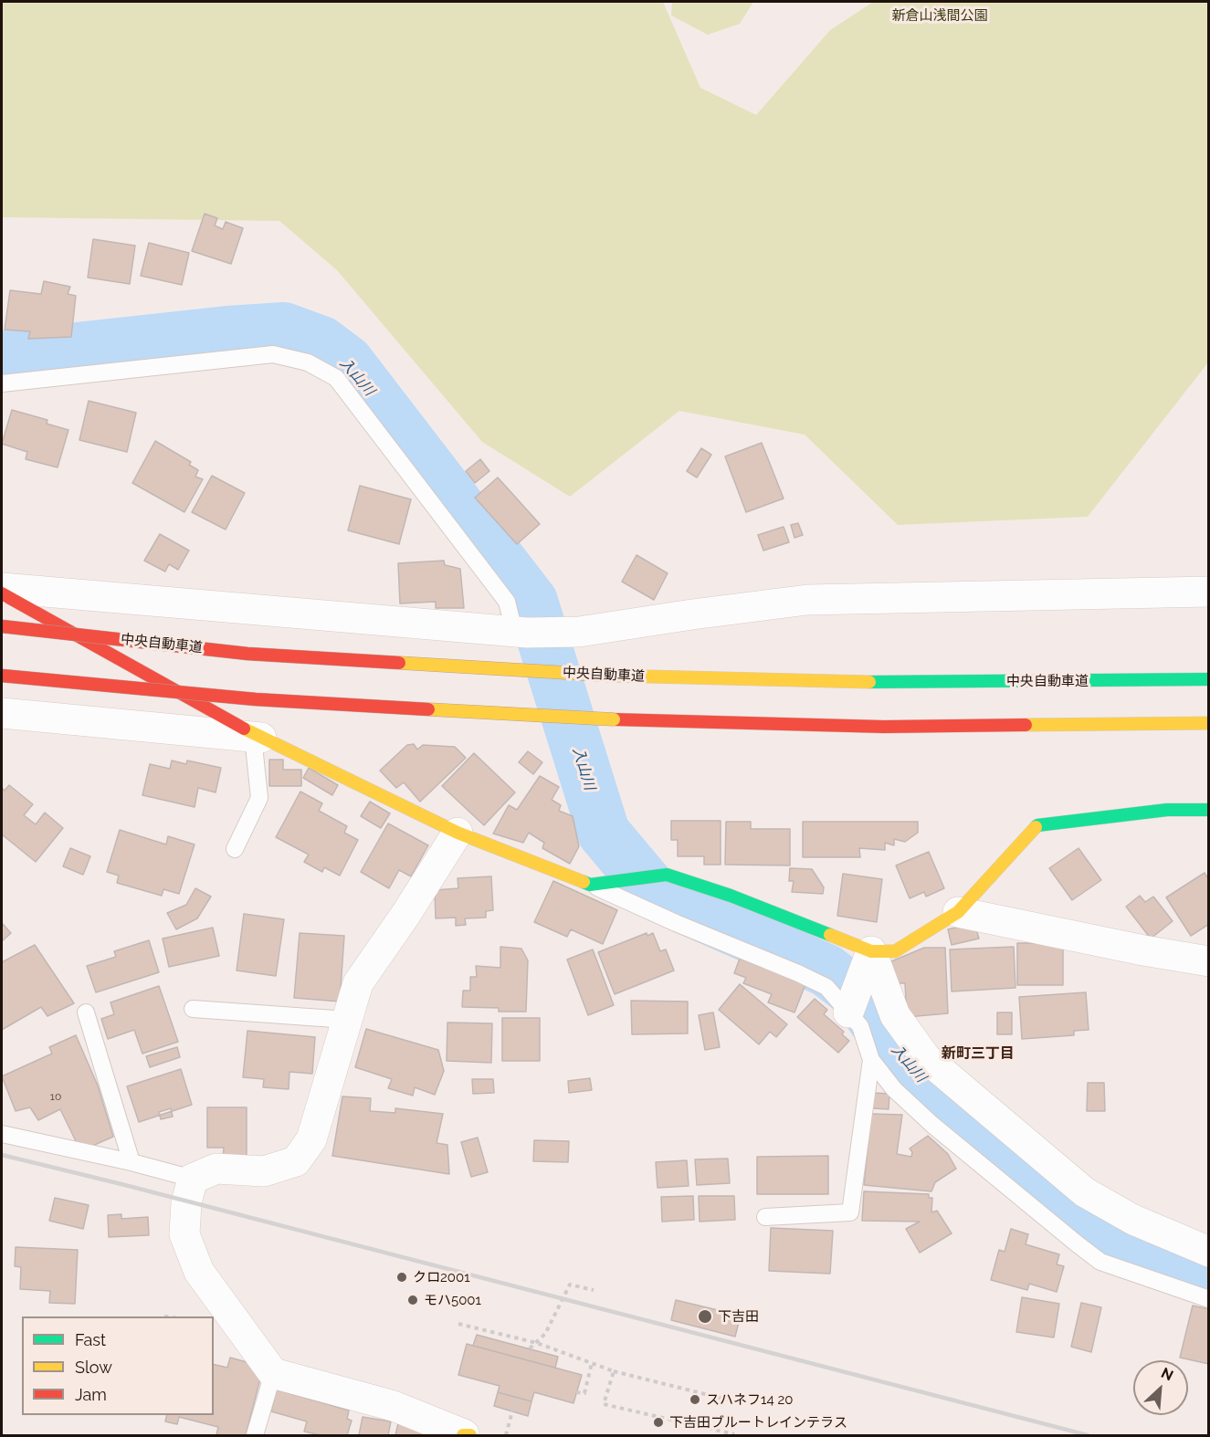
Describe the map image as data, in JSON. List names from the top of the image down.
{
  "streets": {
    "main road": ["中央自動車道"]
  },
  "districts": ["新町三丁目"],
  "water": ["入山川"],
  "parks": ["新倉山浅間公園"],
  "places": [
    "クロ2001",
    "モハ5001",
    "下吉田",
    "スハネフ14 20",
    "下吉田ブルートレインテラス"
  ],
  "house_numbers": ["10"],
  "legend": ["Fast", "Slow", "Jam"],
  "north": "top right"
}
